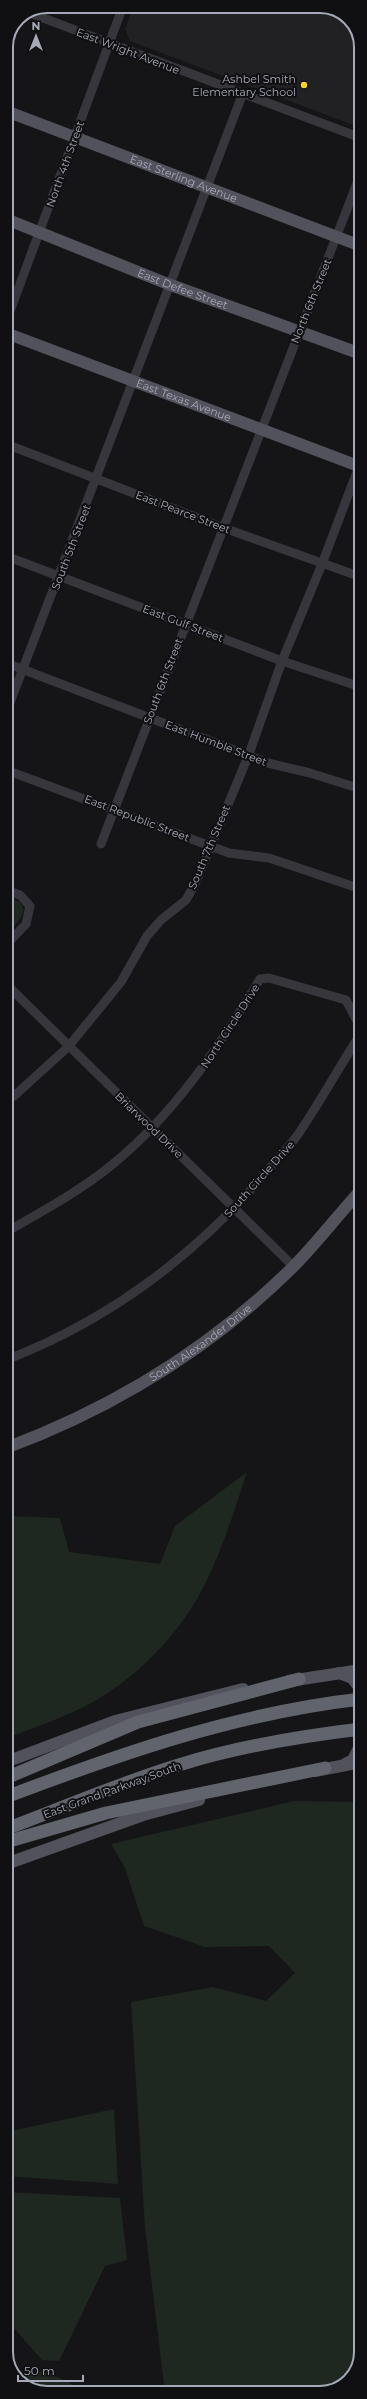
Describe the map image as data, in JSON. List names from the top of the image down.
{
  "streets": {
    "highway": ["East Grand Parkway South"],
    "main road": [
      "East Sterling Avenue",
      "East Defee Street",
      "East Texas Avenue",
      "South Alexander Drive"
    ],
    "street": [
      "East Wright Avenue",
      "North 4th Street",
      "North 6th Street",
      "East Pearce Street",
      "South 5th Street",
      "East Gulf Street",
      "South 6th Street",
      "East Humble Street",
      "East Republic Street",
      "South 7th Street",
      "North Circle Drive",
      "Briarwood Drive",
      "South Circle Drive"
    ]
  },
  "crossings": [
    ["East Wright Avenue", "North 4th Street"],
    ["East Wright Avenue", "South 5th Street"],
    ["North 4th Street", "East Sterling Avenue"],
    ["North 4th Street", "East Defee Street"],
    ["East Sterling Avenue", "North 6th Street"],
    ["East Sterling Avenue", "South 5th Street"],
    ["East Defee Street", "North 6th Street"],
    ["East Defee Street", "South 5th Street"],
    ["North 6th Street", "East Texas Avenue"],
    ["North 6th Street", "South 6th Street"],
    ["East Texas Avenue", "South 5th Street"],
    ["East Texas Avenue", "South 6th Street"],
    ["East Pearce Street", "South 5th Street"],
    ["East Pearce Street", "South 6th Street"],
    ["East Pearce Street", "South 7th Street"],
    ["South 5th Street", "East Gulf Street"],
    ["South 5th Street", "East Humble Street"],
    ["East Gulf Street", "South 6th Street"],
    ["East Gulf Street", "South 7th Street"],
    ["South 6th Street", "East Humble Street"],
    ["South 6th Street", "East Republic Street"],
    ["East Humble Street", "South 7th Street"],
    ["East Republic Street", "South 7th Street"],
    ["South 7th Street", "Briarwood Drive"],
    ["North Circle Drive", "Briarwood Drive"],
    ["North Circle Drive", "South Circle Drive"],
    ["Briarwood Drive", "South Circle Drive"],
    ["Briarwood Drive", "South Alexander Drive"]
  ],
  "places": ["Ashbel Smith Elementary School"],
  "scale_bar": "50 m",
  "north": "top"
}
